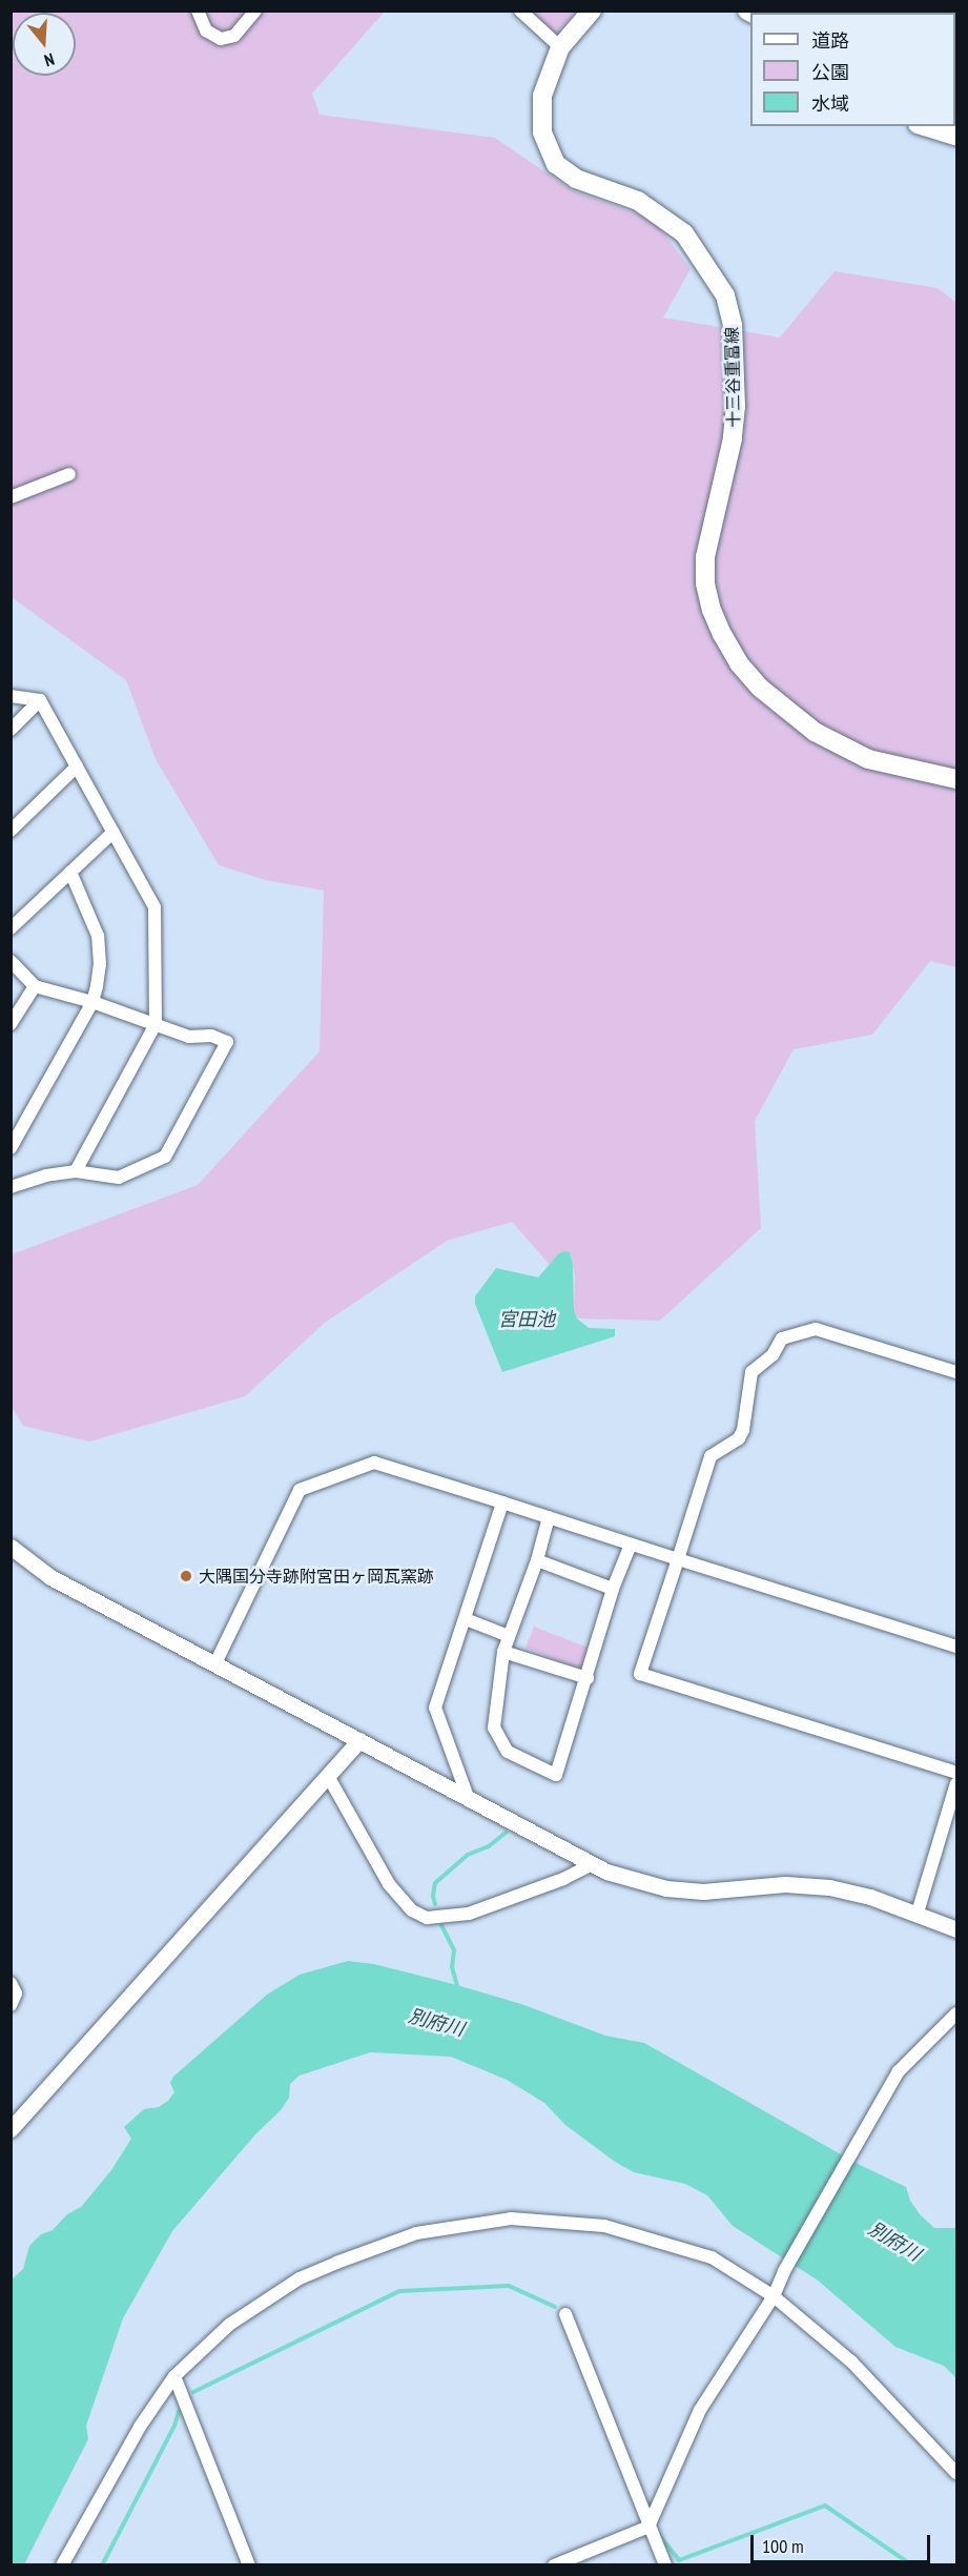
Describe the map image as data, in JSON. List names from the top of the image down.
{
  "streets": {
    "main road": ["十三谷重富線"]
  },
  "water": ["宮田池", "別府川"],
  "places": ["大隅国分寺跡附宮田ヶ岡瓦窯跡"],
  "legend": ["道路", "公園", "水域"],
  "scale_bar": "100 m",
  "north": "bottom"
}
